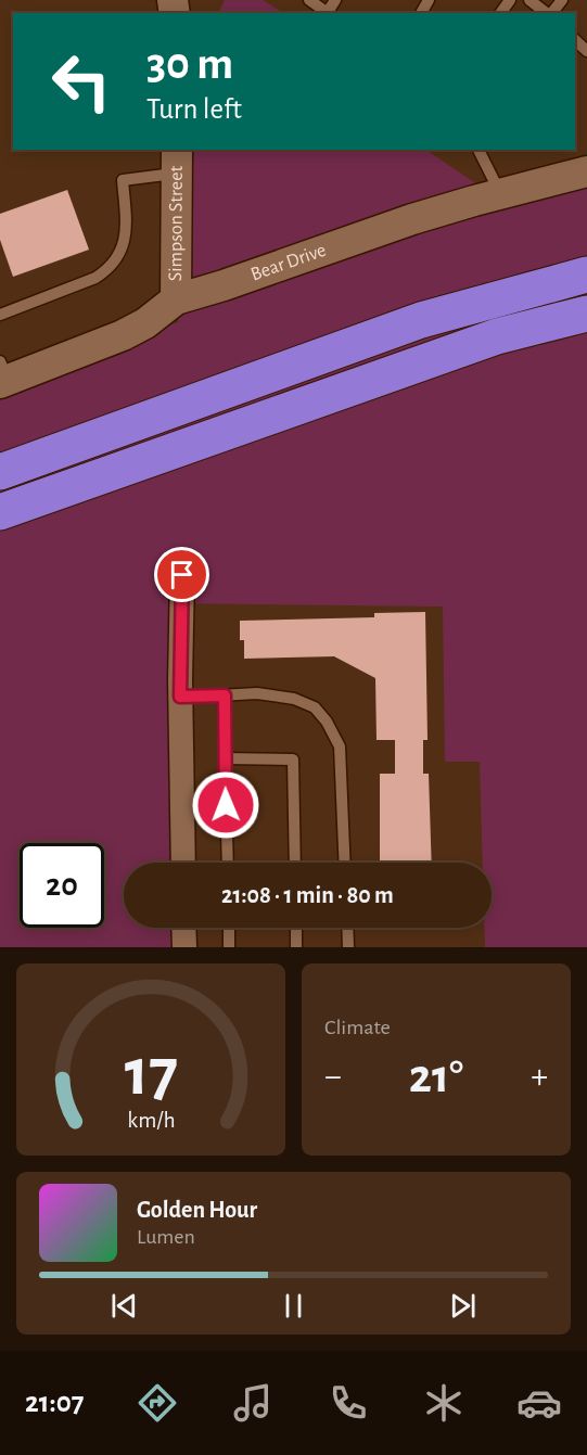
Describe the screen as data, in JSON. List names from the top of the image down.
{
  "streets": {
    "street": ["Simpson Street", "Bear Drive"]
  },
  "crossings": [
    ["Simpson Street", "Bear Drive"]
  ],
  "page": {
    "turn": ["30 m", "Turn left"],
    "limit": "20",
    "trip": "21:08 · 1 min · 80 m",
    "tile": "Climate",
    "heat": ["−", "21°", "+"],
    "song": ["Golden Hour", "Lumen"],
    "tabs": "21:07",
    "gauge": ["17", "km/h"]
  }
}
